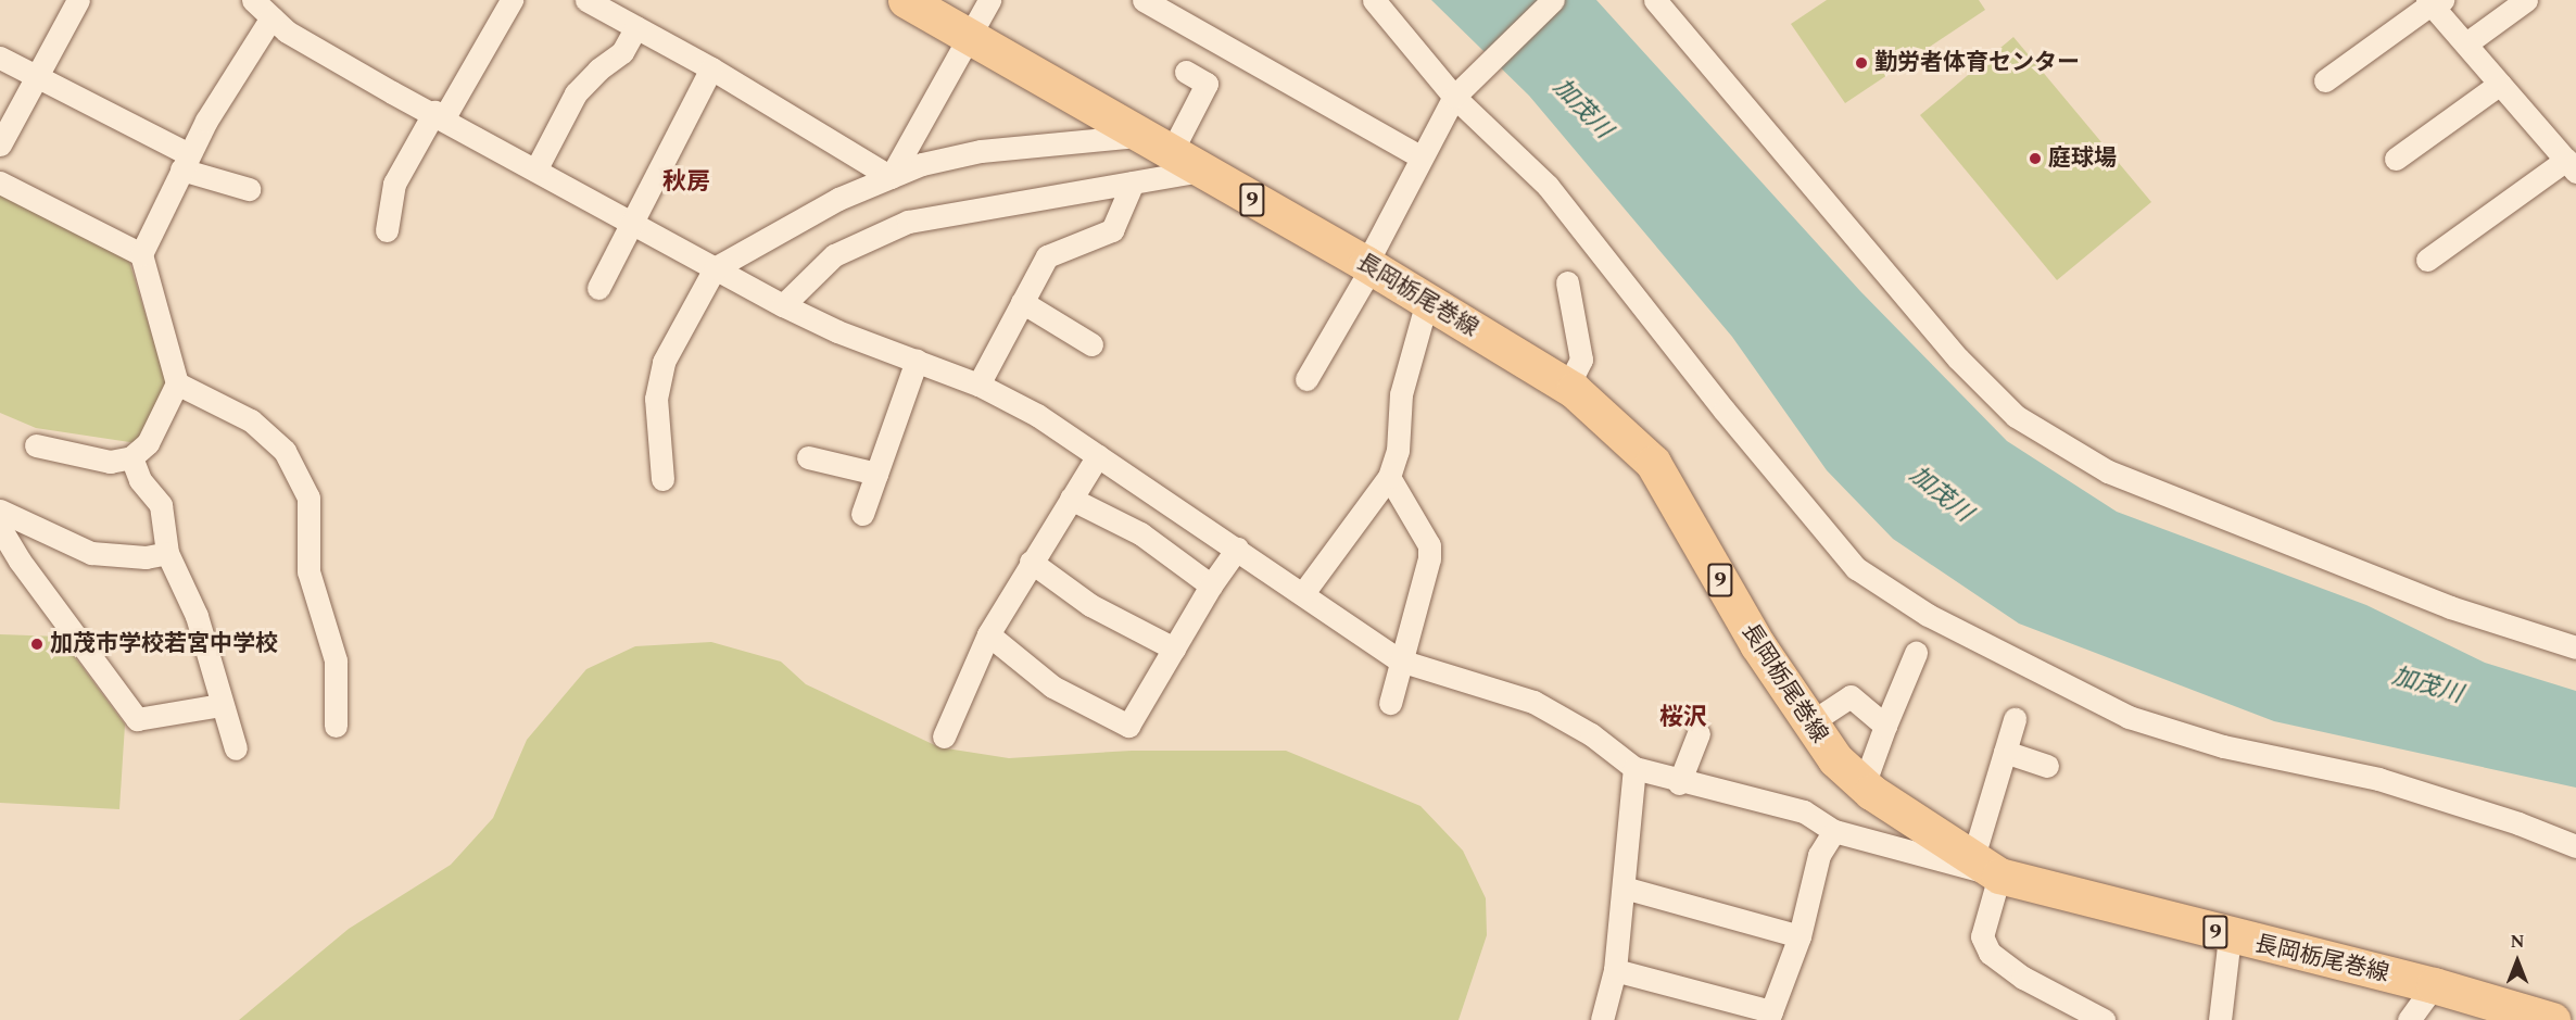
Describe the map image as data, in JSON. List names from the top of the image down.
{
  "streets": {
    "main road": ["9", "長岡栃尾巻線"]
  },
  "districts": ["秋房", "桜沢"],
  "water": ["加茂川"],
  "places": ["勤労者体育センター", "庭球場", "加茂市学校若宮中学校"],
  "north": "top"
}
